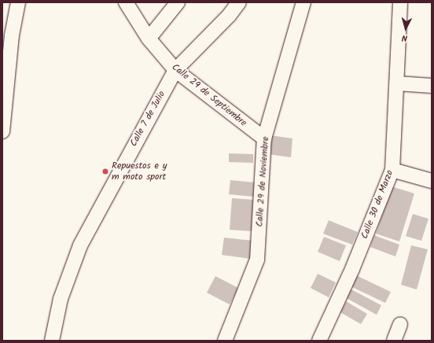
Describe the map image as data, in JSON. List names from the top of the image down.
{
  "streets": {
    "street": [
      "Calle 29 de Septiembre",
      "Calle 7 de Julio",
      "Calle 29 de Noviembre",
      "Calle 30 de Marzo"
    ]
  },
  "crossings": [
    ["Calle 29 de Septiembre", "Calle 7 de Julio"],
    ["Calle 29 de Septiembre", "Calle 29 de Noviembre"]
  ],
  "places": ["Repuestos e y m moto sport"],
  "north": "bottom"
}
